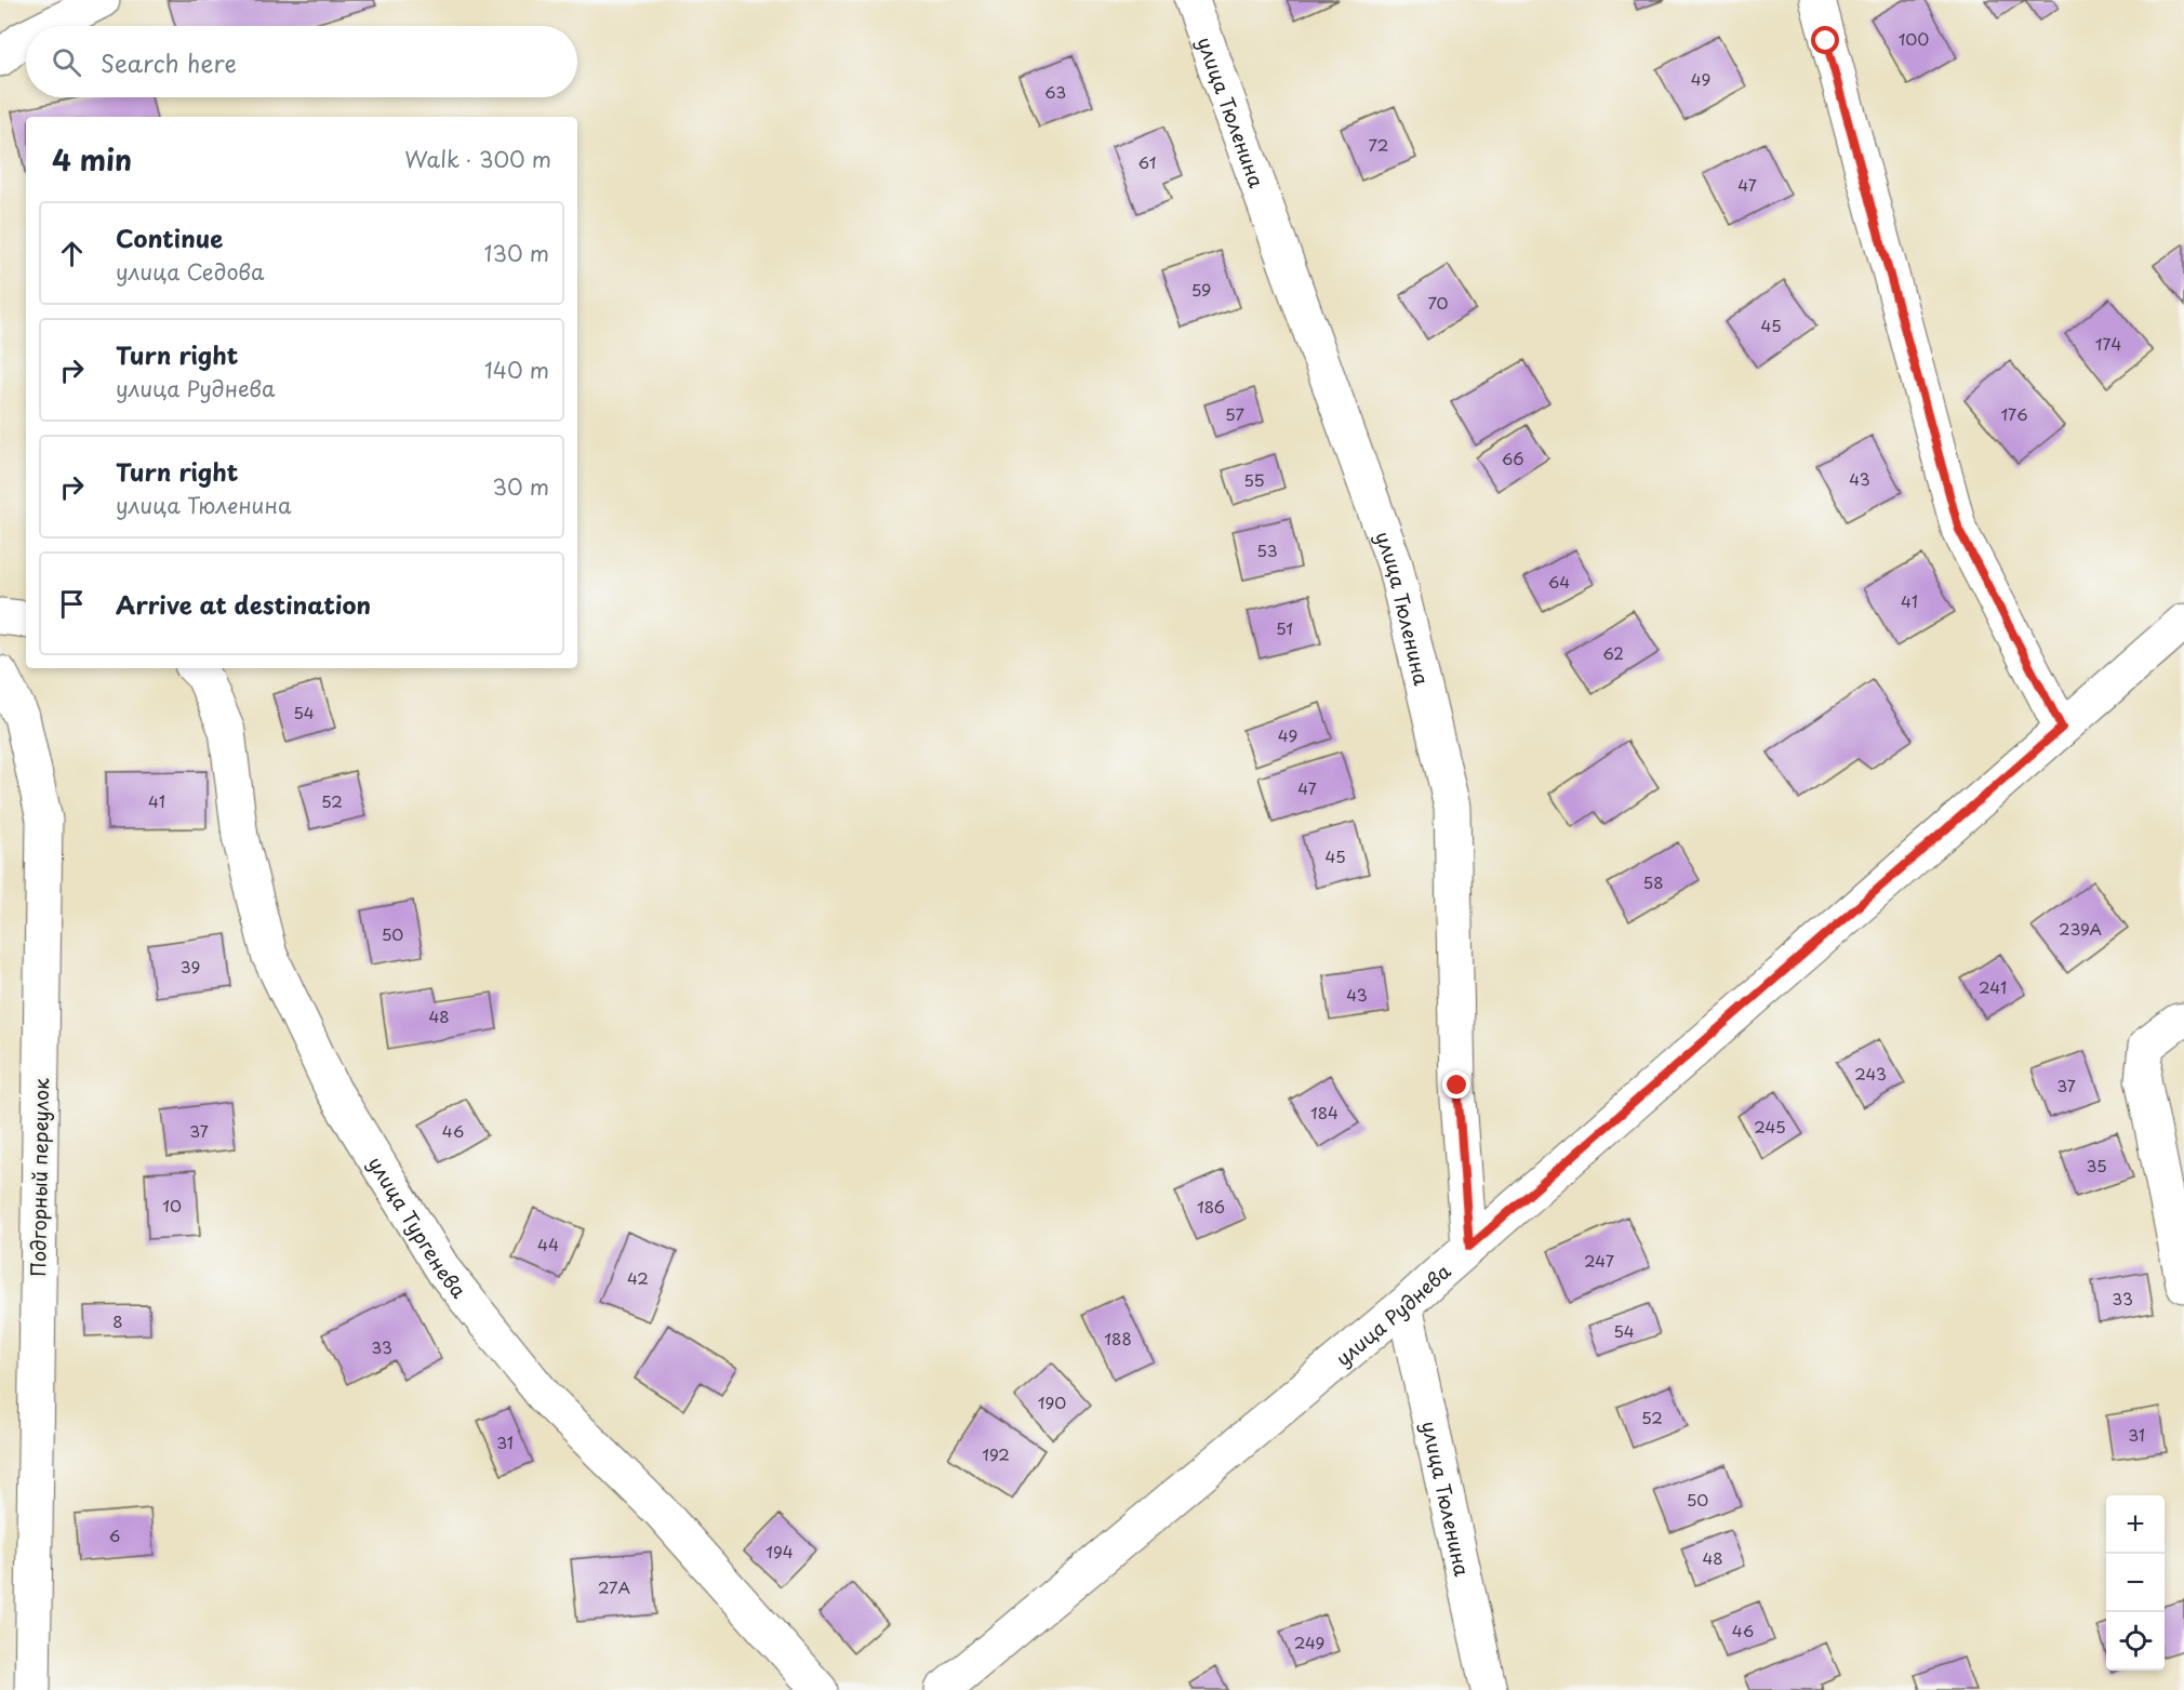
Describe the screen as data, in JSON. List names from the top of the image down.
{
  "streets": {
    "street": [
      "улица Тюленина",
      "Подгорный переулок",
      "улица Тургенева",
      "улица Руднева"
    ]
  },
  "crossings": [
    ["улица Тюленина", "улица Руднева"]
  ],
  "house_numbers": [
    "100",
    "49",
    "63",
    "72",
    "61",
    "47",
    "59",
    "70",
    "45",
    "174",
    "57",
    "176",
    "66",
    "43",
    "55",
    "53",
    "64",
    "41",
    "51",
    "62",
    "54",
    "49",
    "47",
    "41",
    "52",
    "45",
    "58",
    "239А",
    "50",
    "39",
    "241",
    "43",
    "48",
    "243",
    "37",
    "184",
    "245",
    "37",
    "46",
    "35",
    "10",
    "186",
    "44",
    "247",
    "42",
    "33",
    "8",
    "54",
    "188",
    "33",
    "190",
    "52",
    "31",
    "31",
    "192",
    "50",
    "6",
    "194",
    "48",
    "27А",
    "46",
    "249"
  ],
  "page": {
    "search": "Search here",
    "heading": ["4 min", "Walk · 300 m"],
    "list": [
      ["Continue", "улица Седова", "130 m"],
      ["Turn right", "улица Руднева", "140 m"],
      ["Turn right", "улица Тюленина", "30 m"],
      "Arrive at destination"
    ],
    "map_buttons": ["+", "−"]
  }
}
